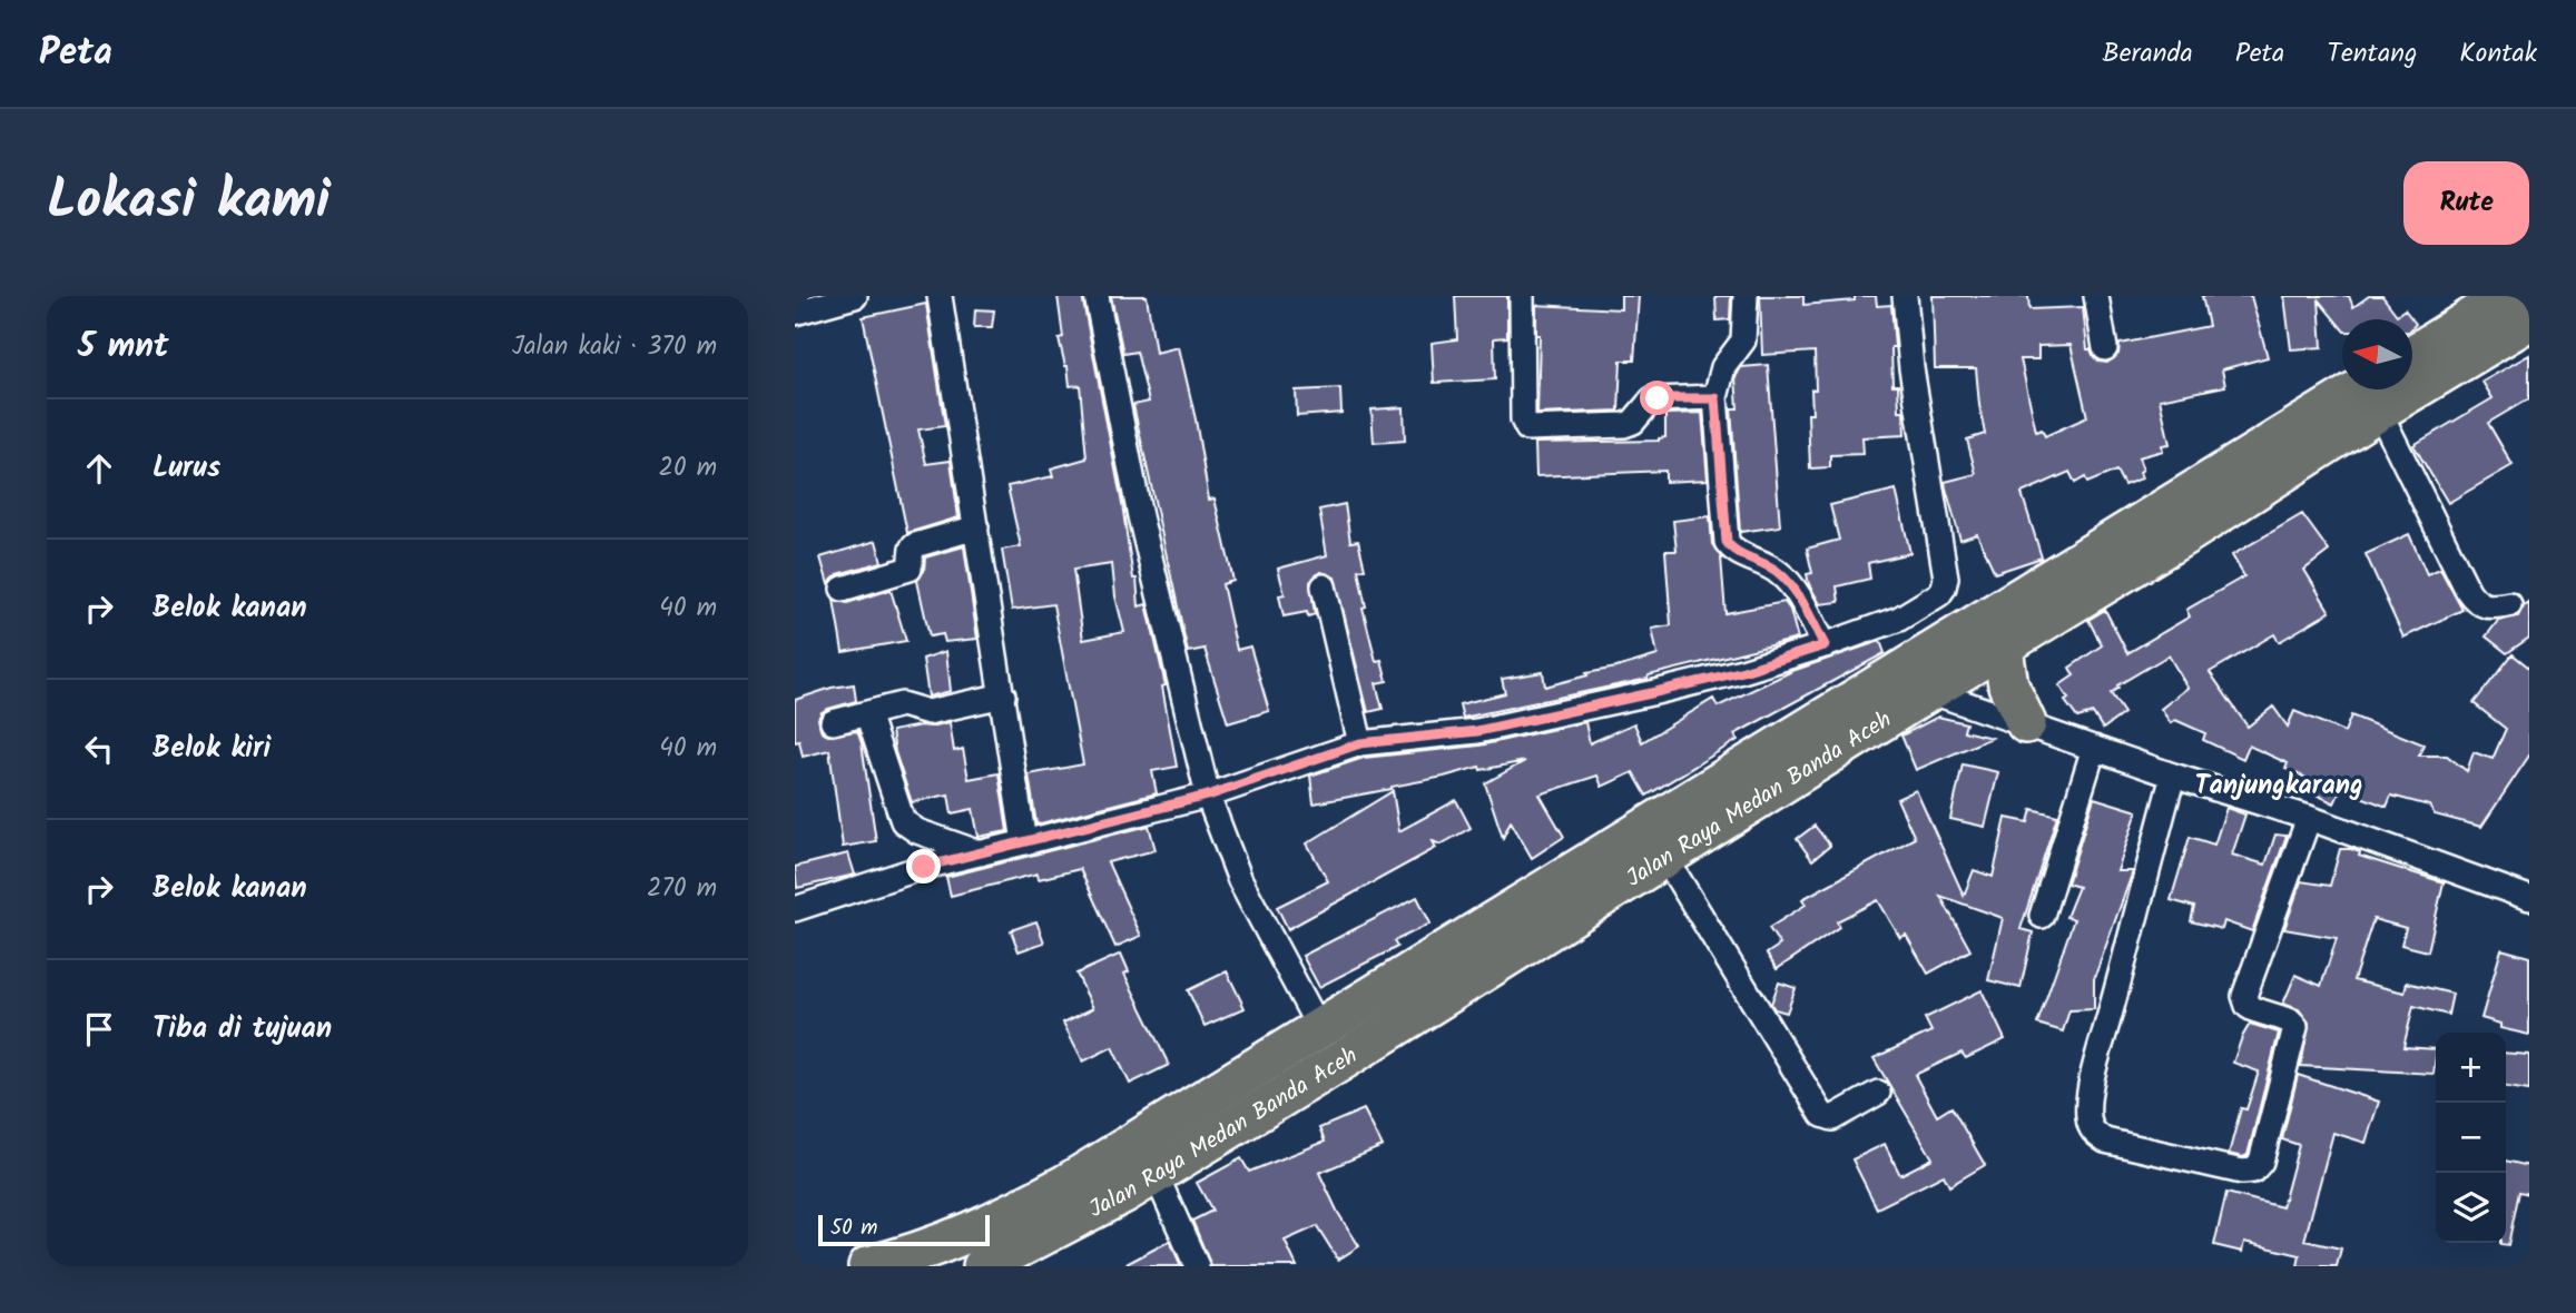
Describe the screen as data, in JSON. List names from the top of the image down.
{
  "streets": {
    "highway": ["Jalan Raya Medan Banda Aceh"]
  },
  "districts": ["Tanjungkarang"],
  "scale_bar": "50 m",
  "north": "left",
  "page": {
    "header": "Peta",
    "nav": [
      "Beranda",
      "Peta",
      "Tentang",
      "Kontak"
    ],
    "title": "Lokasi kami",
    "buttons": "Rute",
    "heading": ["5 mnt", "Jalan kaki · 370 m"],
    "list": [
      ["Lurus", "20 m"],
      ["Belok kanan", "40 m"],
      ["Belok kiri", "40 m"],
      ["Belok kanan", "270 m"],
      "Tiba di tujuan"
    ],
    "map_buttons": ["+", "−"],
    "scale": "50 m"
  }
}
